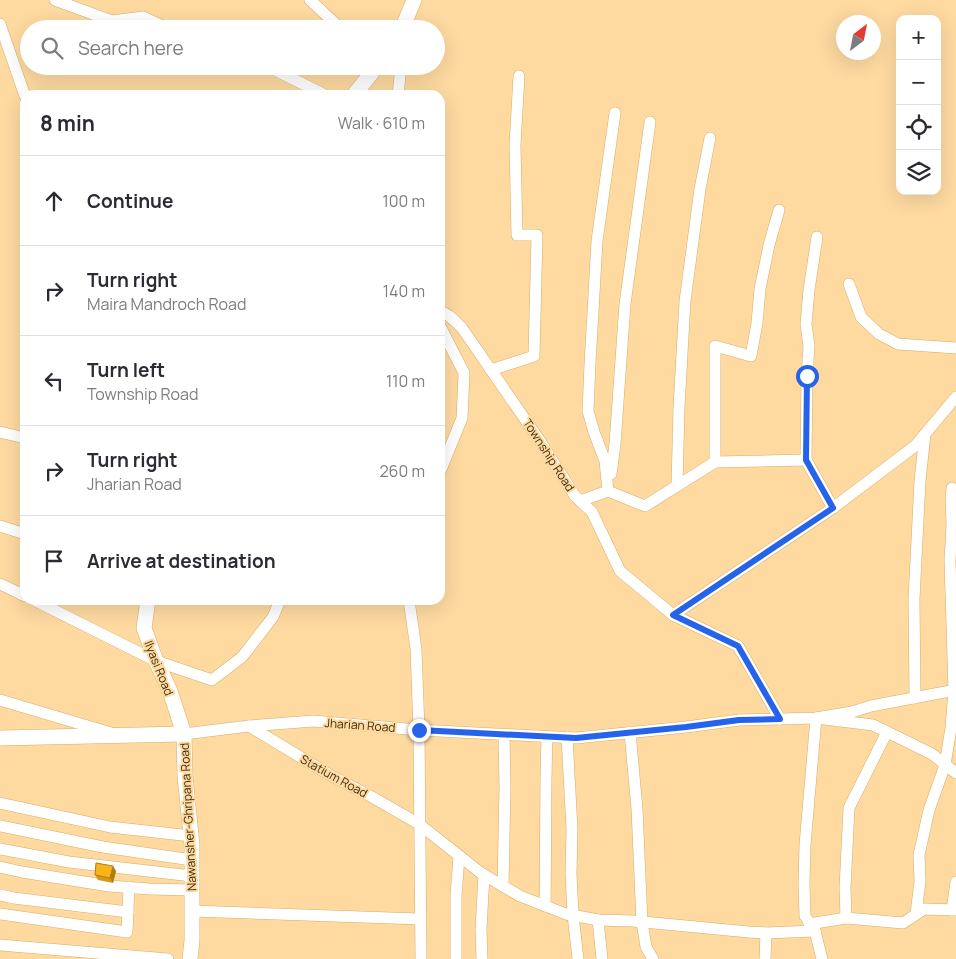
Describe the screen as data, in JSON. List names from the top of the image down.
{
  "streets": {
    "main road": ["Ilyasi Road", "Jharian Road", "Nawansher-Ghripana Road"],
    "street": ["Township Road", "Statium Road"]
  },
  "crossings": [
    ["Township Road", "Jharian Road"],
    ["Ilyasi Road", "Jharian Road"],
    ["Ilyasi Road", "Nawansher-Ghripana Road"],
    ["Jharian Road", "Statium Road"],
    ["Jharian Road", "Nawansher-Ghripana Road"]
  ],
  "north": "top right",
  "page": {
    "map_buttons": ["+", "−"],
    "search": "Search here",
    "heading": ["8 min", "Walk · 610 m"],
    "list": [
      ["Continue", "100 m"],
      ["Turn right", "Maira Mandroch Road", "140 m"],
      ["Turn left", "Township Road", "110 m"],
      ["Turn right", "Jharian Road", "260 m"],
      "Arrive at destination"
    ]
  }
}
